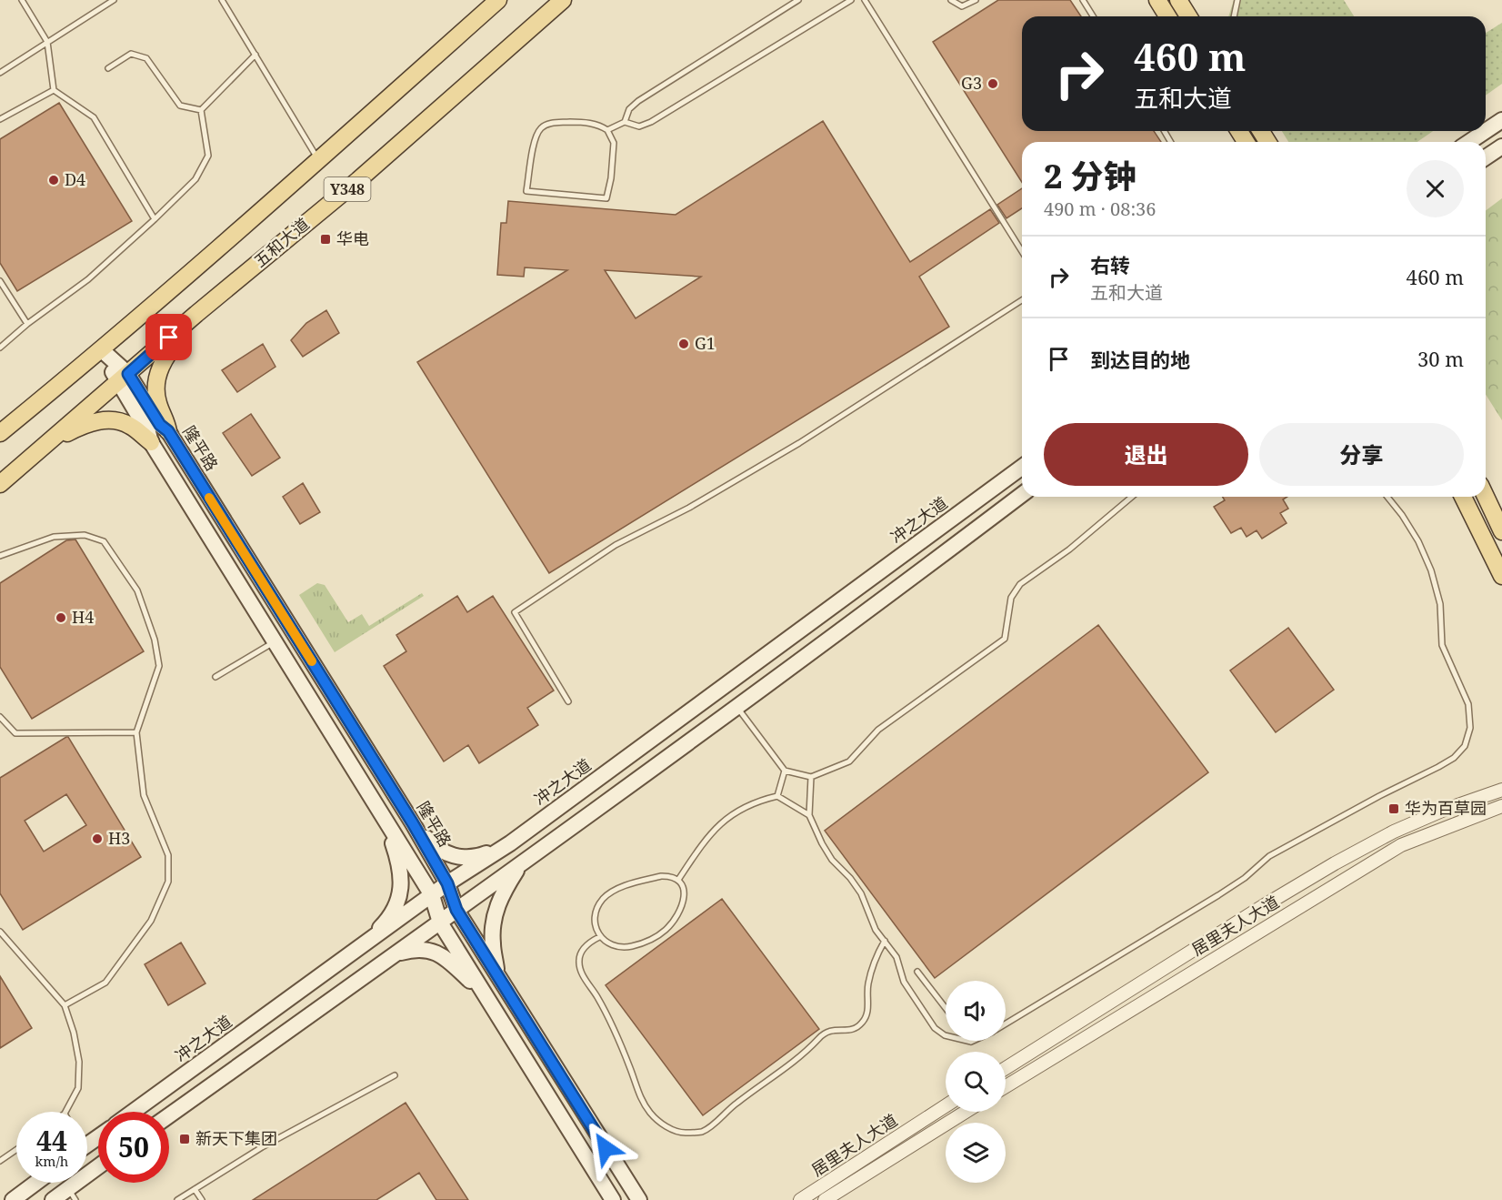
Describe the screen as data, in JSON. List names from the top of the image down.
{
  "streets": {
    "main road": [
      "Y348",
      "五和大道",
      "隆平路",
      "冲之大道"
    ],
    "street": ["居里夫人大道"]
  },
  "crossings": [
    ["Y348", "隆平路"],
    ["五和大道", "隆平路"],
    ["隆平路", "冲之大道"]
  ],
  "places": {
    "other": [
      "G3",
      "D4",
      "G1",
      "H4",
      "H3"
    ],
    "transit": ["华电", "华为百草园", "新天下集团"]
  },
  "page": {
    "turn": ["460 m", "五和大道"],
    "heading": ["2 分钟", "490 m · 08:36"],
    "list": [
      {
        "name": "右转",
        "note": "五和大道",
        "value": "460 m"
      },
      {
        "name": "到达目的地",
        "value": "30 m"
      }
    ],
    "buttons": ["退出", "分享"],
    "speed": "44 km/h",
    "limit": "50"
  }
}
